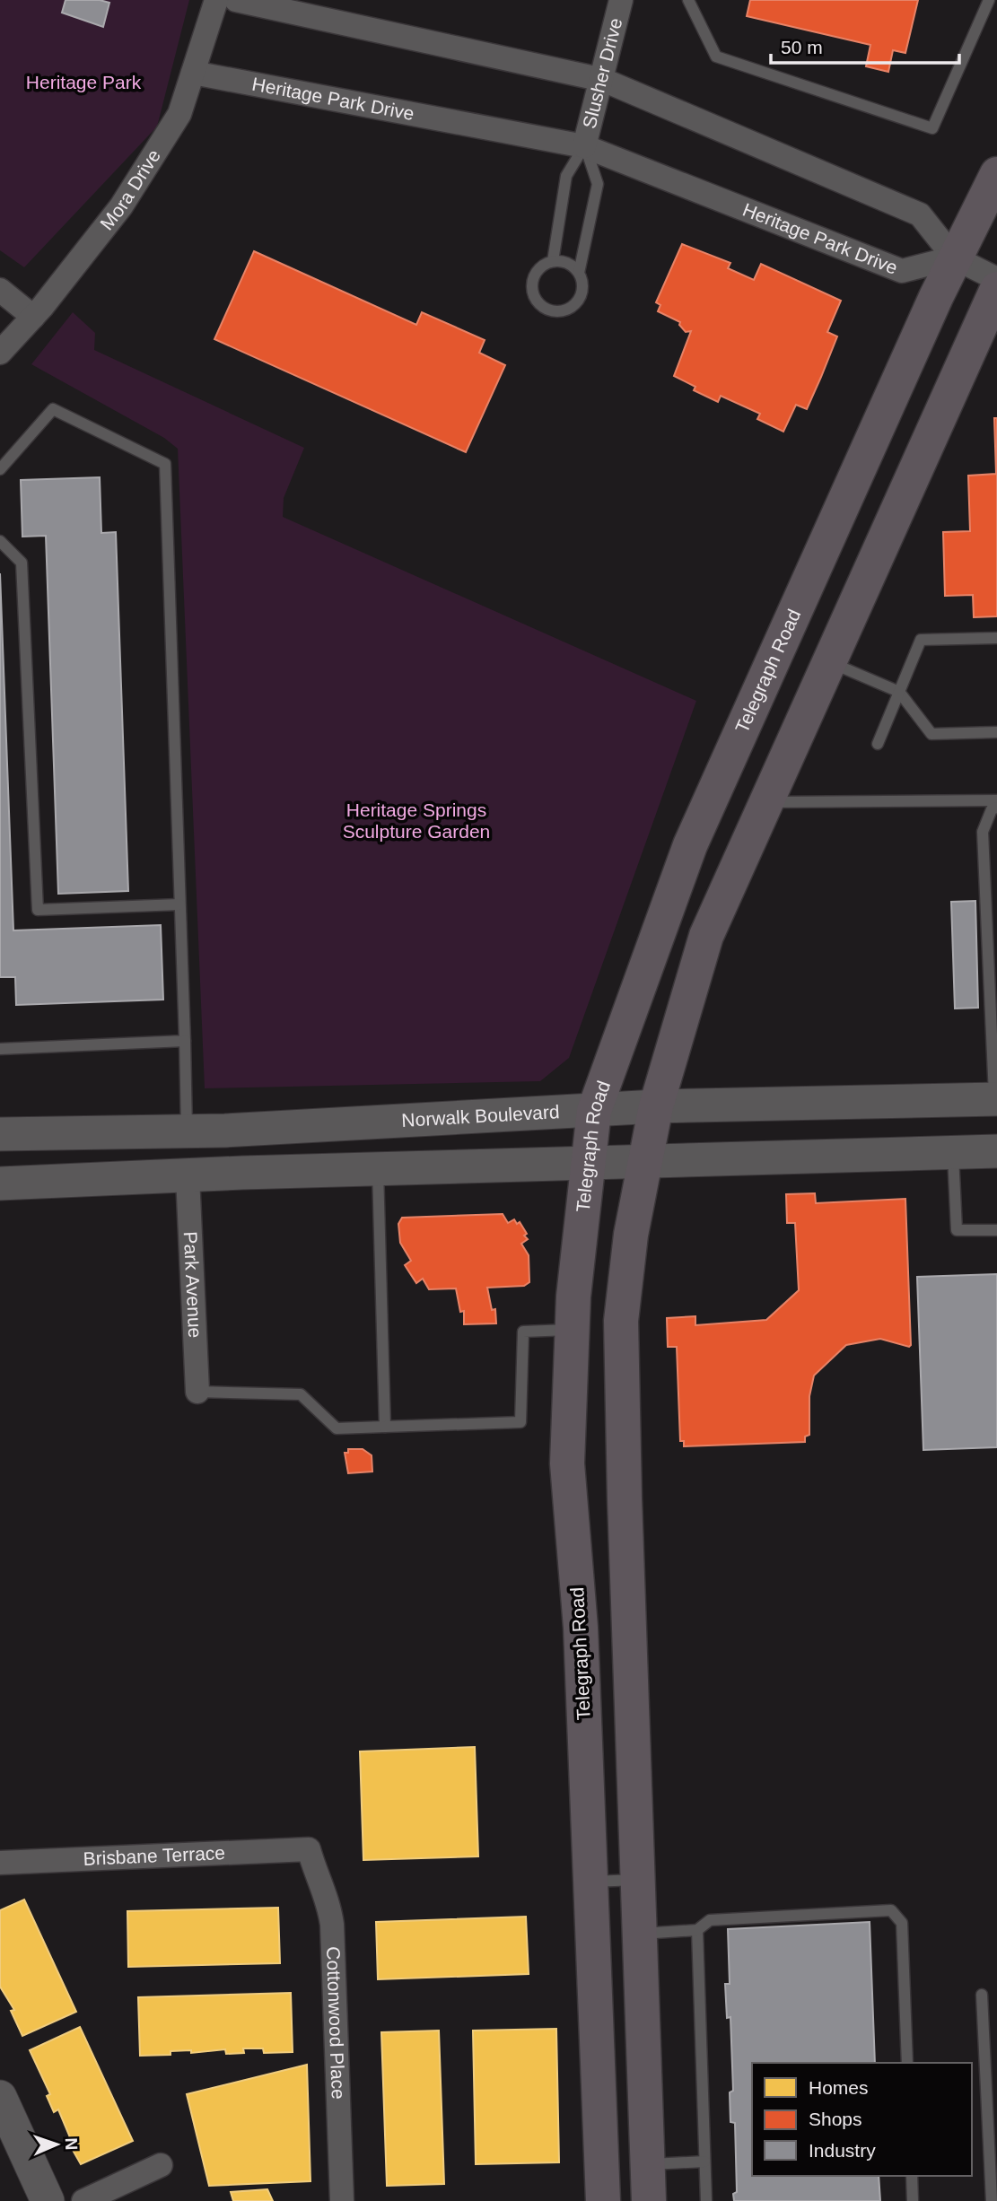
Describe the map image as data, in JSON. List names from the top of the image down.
{
  "streets": {
    "main road": ["Telegraph Road", "Norwalk Boulevard"],
    "street": [
      "Slusher Drive",
      "Heritage Park Drive",
      "Mora Drive",
      "Park Avenue",
      "Brisbane Terrace",
      "Cottonwood Place"
    ]
  },
  "crossings": [
    ["Slusher Drive", "Heritage Park Drive"],
    ["Heritage Park Drive", "Mora Drive"],
    ["Heritage Park Drive", "Telegraph Road"],
    ["Telegraph Road", "Norwalk Boulevard"],
    ["Brisbane Terrace", "Cottonwood Place"]
  ],
  "parks": ["Heritage Park", "Heritage Springs Sculpture Garden"],
  "legend": ["Homes", "Shops", "Industry"],
  "scale_bar": "50 m",
  "north": "right"
}
